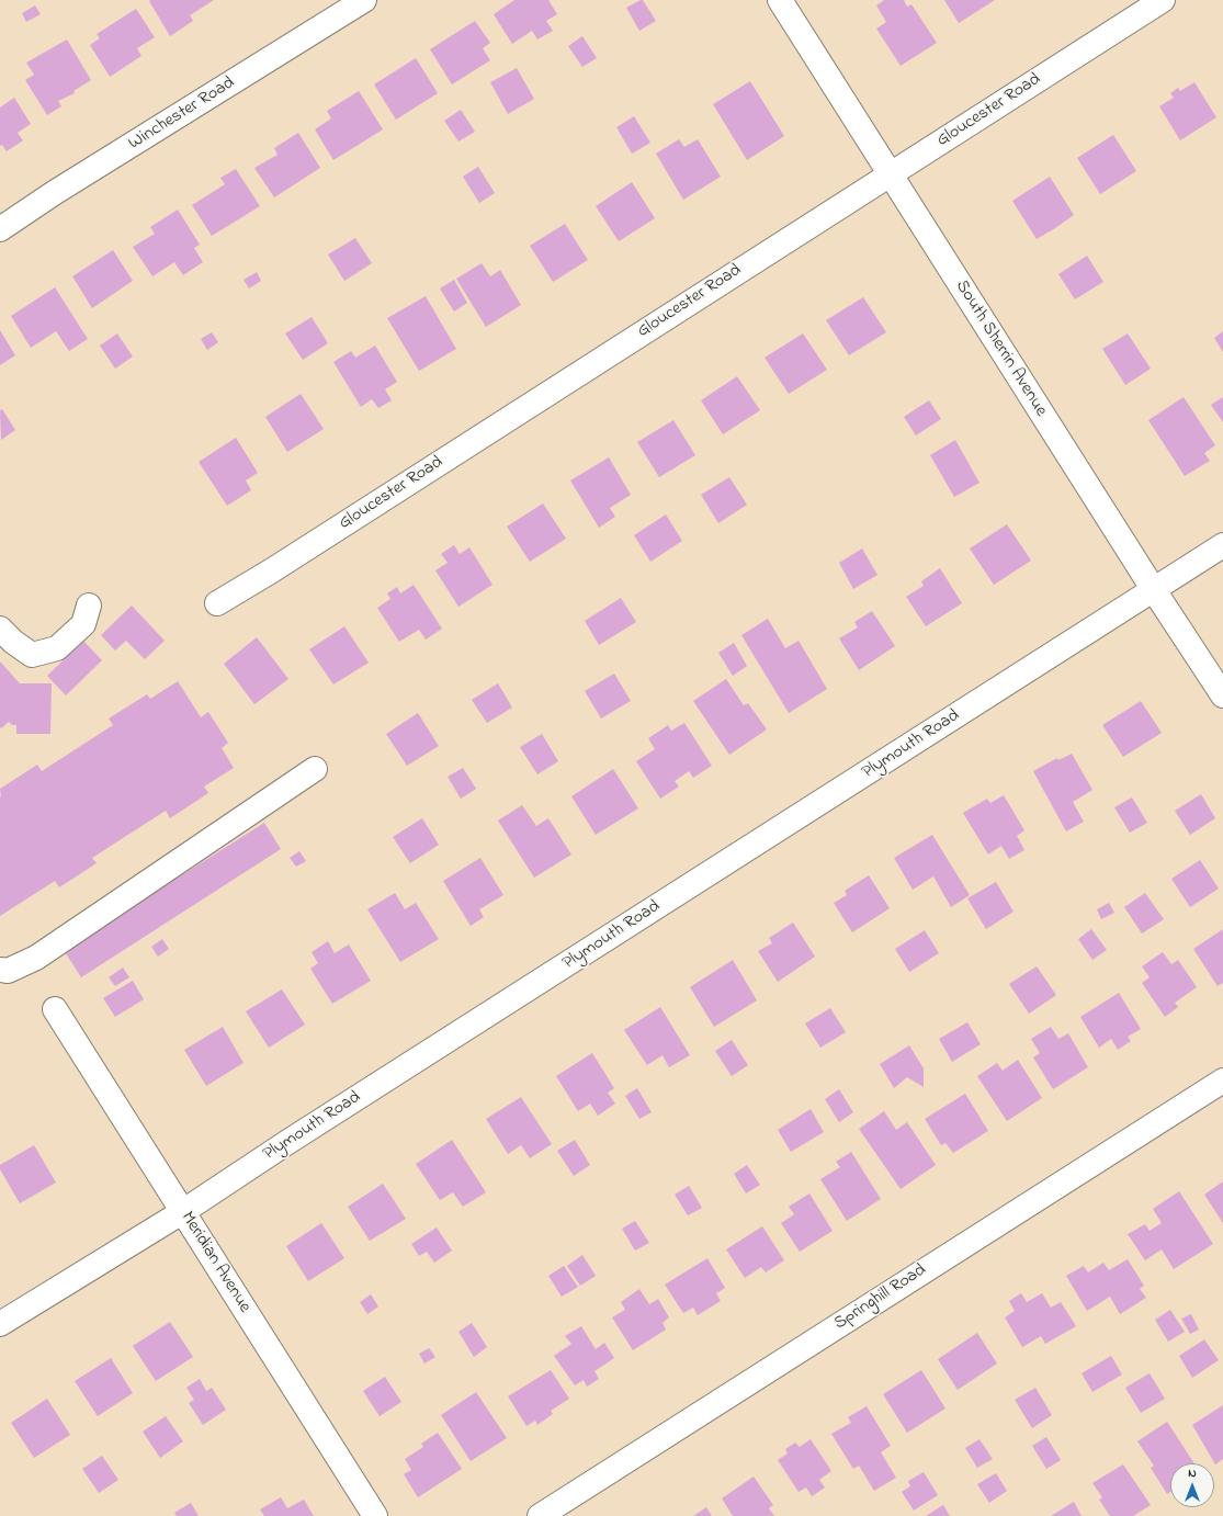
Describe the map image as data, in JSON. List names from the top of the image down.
{
  "streets": {
    "street": [
      "Gloucester Road",
      "Winchester Road",
      "South Sherrin Avenue",
      "Plymouth Road",
      "Meridian Avenue",
      "Springhill Road"
    ]
  },
  "crossings": [
    ["Gloucester Road", "South Sherrin Avenue"],
    ["South Sherrin Avenue", "Plymouth Road"],
    ["Plymouth Road", "Meridian Avenue"]
  ],
  "north": "top"
}
